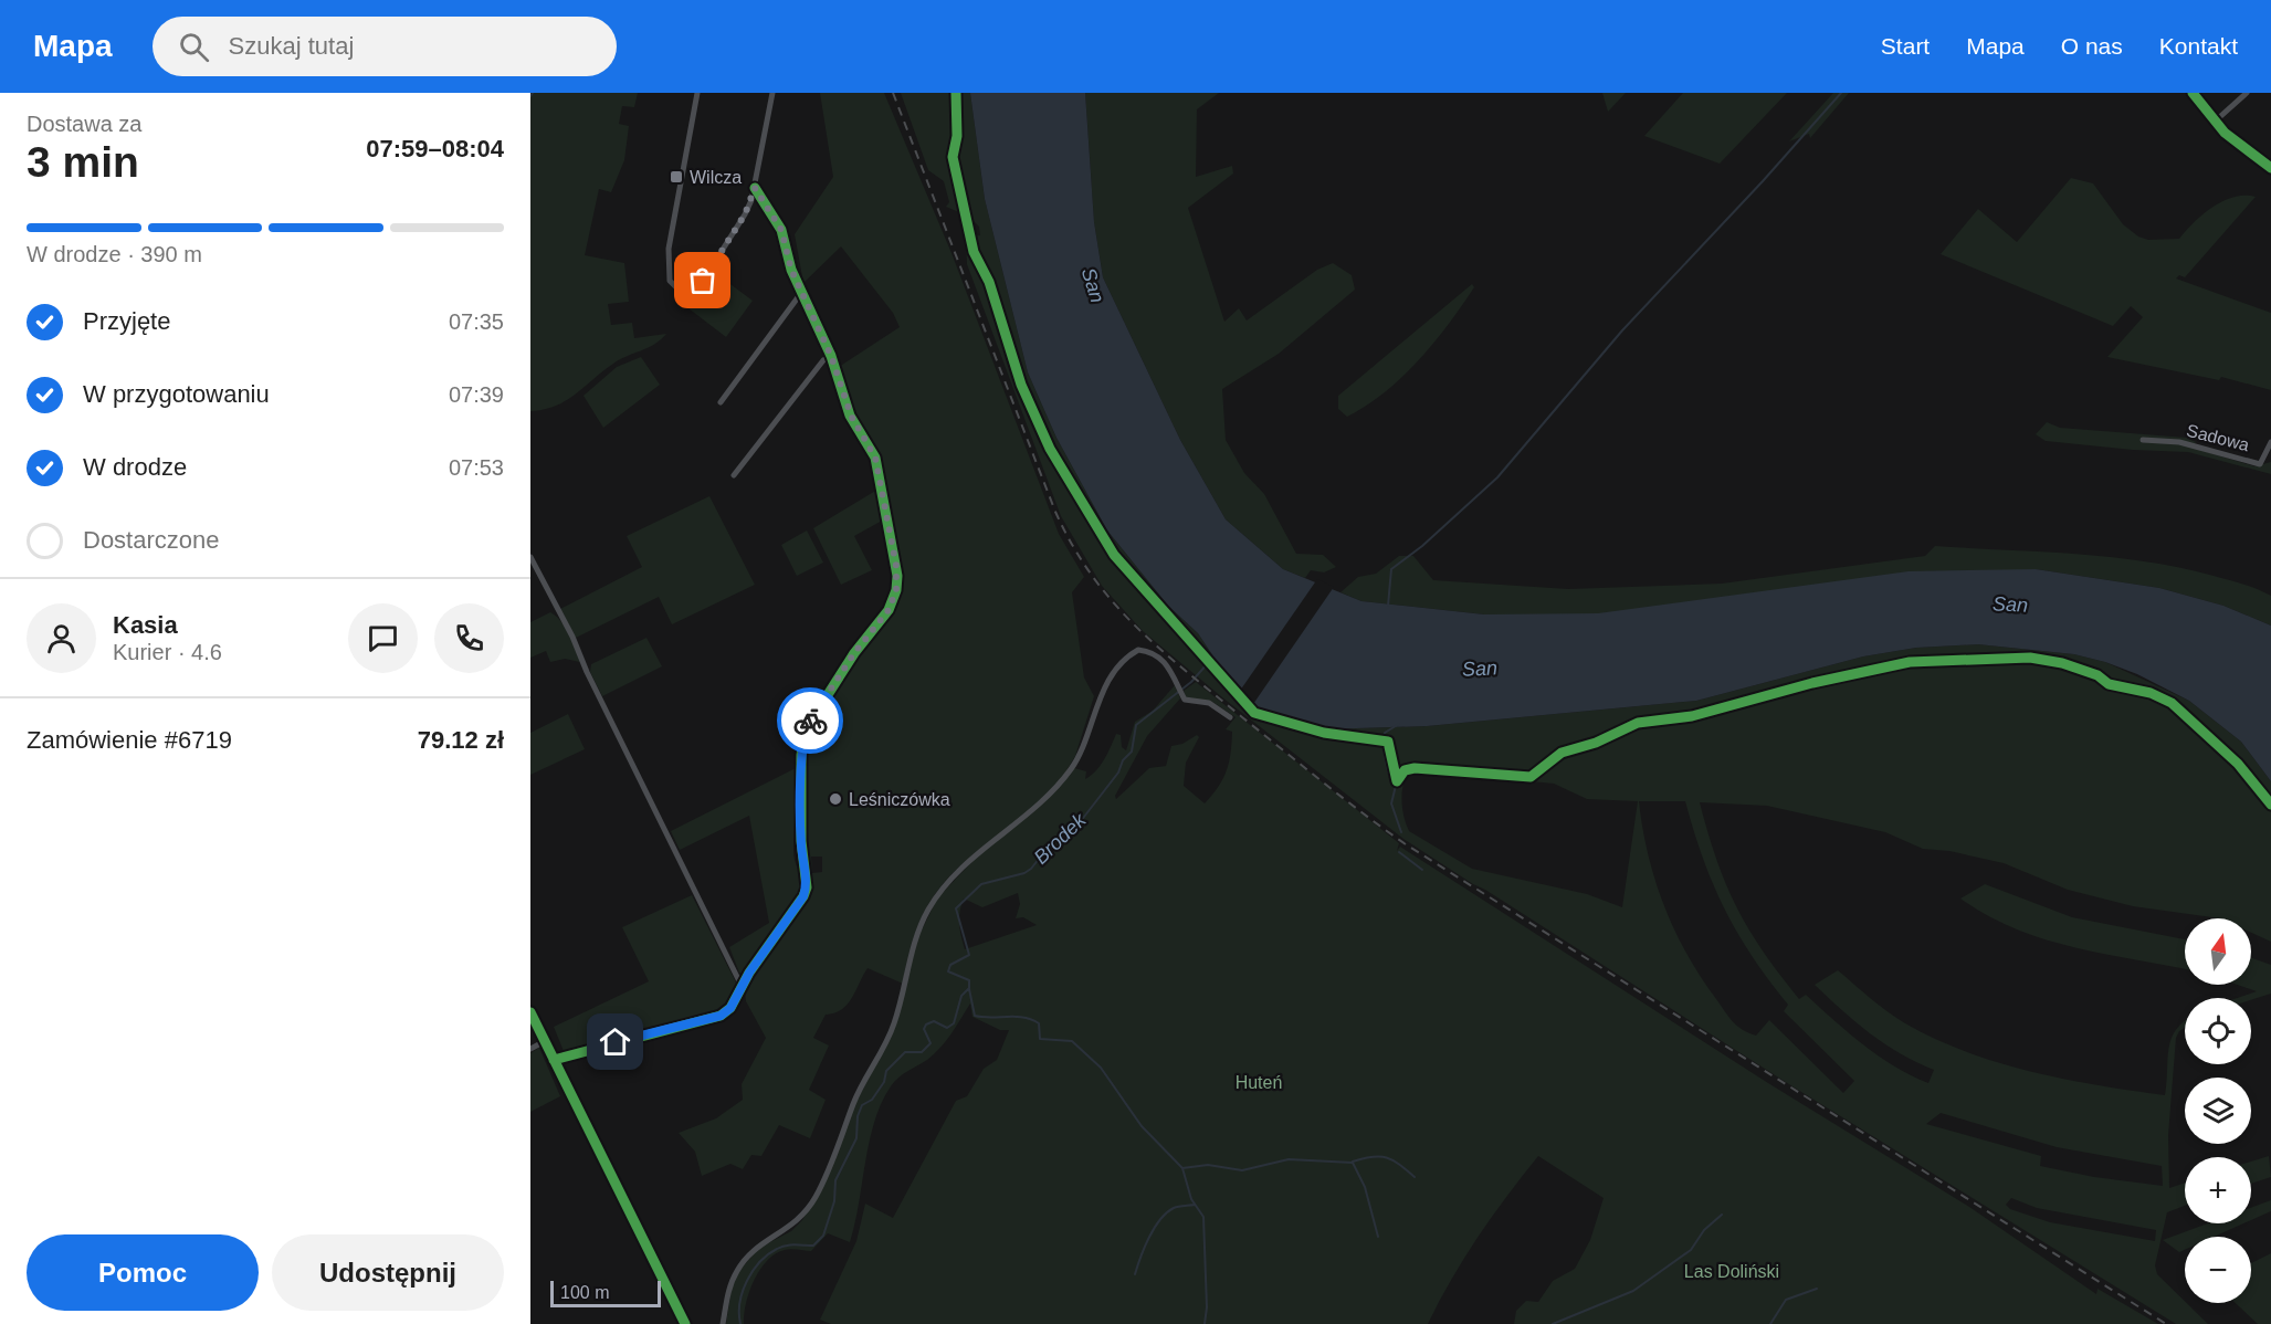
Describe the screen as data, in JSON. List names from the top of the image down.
{
  "streets": {
    "street": ["Sadowa"]
  },
  "water": ["San", "Brodek"],
  "parks": ["Huteń", "Las Doliński"],
  "places": {
    "transit": ["Wilcza"],
    "other": ["Leśniczówka"]
  },
  "scale_bar": "100 m",
  "north": "top",
  "page": {
    "header": "Mapa",
    "search": "Szukaj tutaj",
    "nav": [
      "Start",
      "Mapa",
      "O nas",
      "Kontakt"
    ],
    "heading": ["3 min", "Dostawa za", "07:59–08:04"],
    "panel": [
      "Kasia",
      "Kurier · 4.6",
      "Zamówienie #6719",
      "79.12 zł"
    ],
    "bar": "W drodze · 390 m",
    "list": [
      ["Przyjęte", "07:35"],
      ["W przygotowaniu", "07:39"],
      ["W drodze", "07:53"],
      "Dostarczone"
    ],
    "map_buttons": ["+", "−"],
    "buttons": ["Pomoc", "Udostępnij"],
    "scale": "100 m"
  }
}
